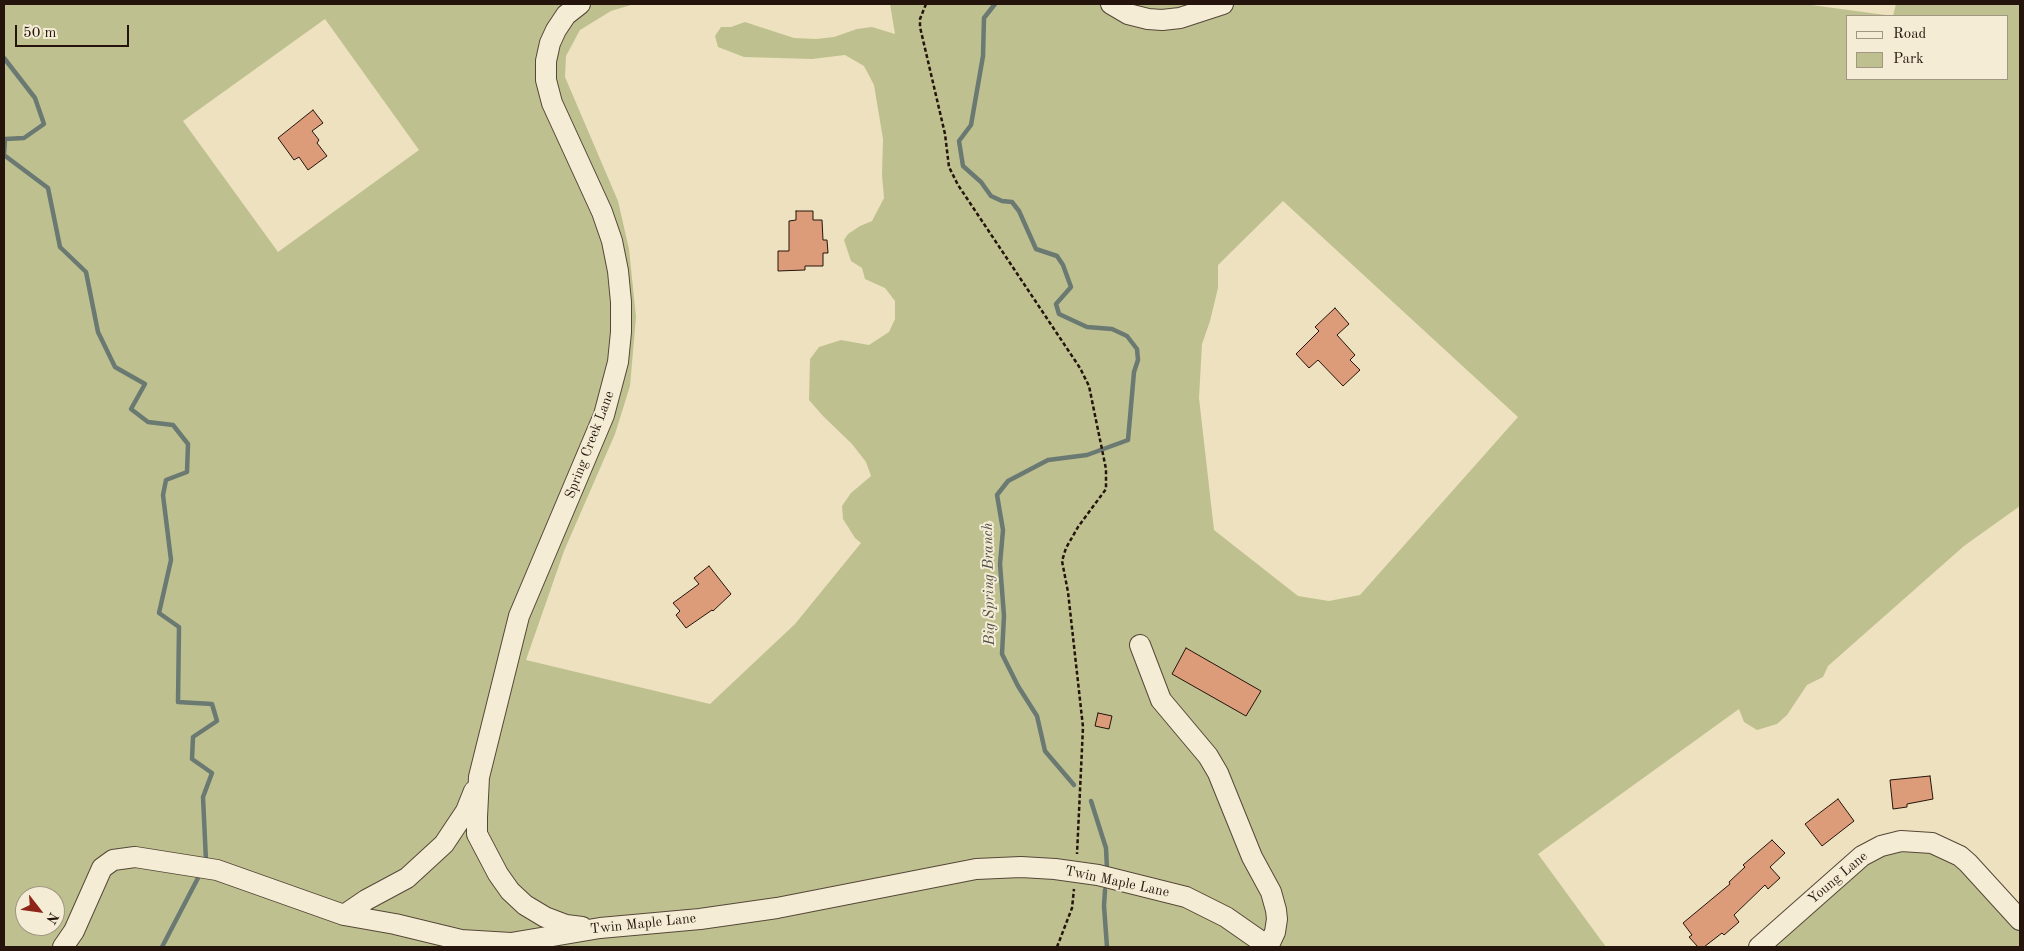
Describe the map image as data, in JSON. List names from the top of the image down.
{
  "streets": {
    "street": ["Spring Creek Lane", "Young Lane", "Twin Maple Lane"]
  },
  "crossings": [
    ["Spring Creek Lane", "Twin Maple Lane"]
  ],
  "water": ["Big Spring Branch"],
  "legend": ["Road", "Park"],
  "scale_bar": "50 m",
  "north": "bottom right"
}
